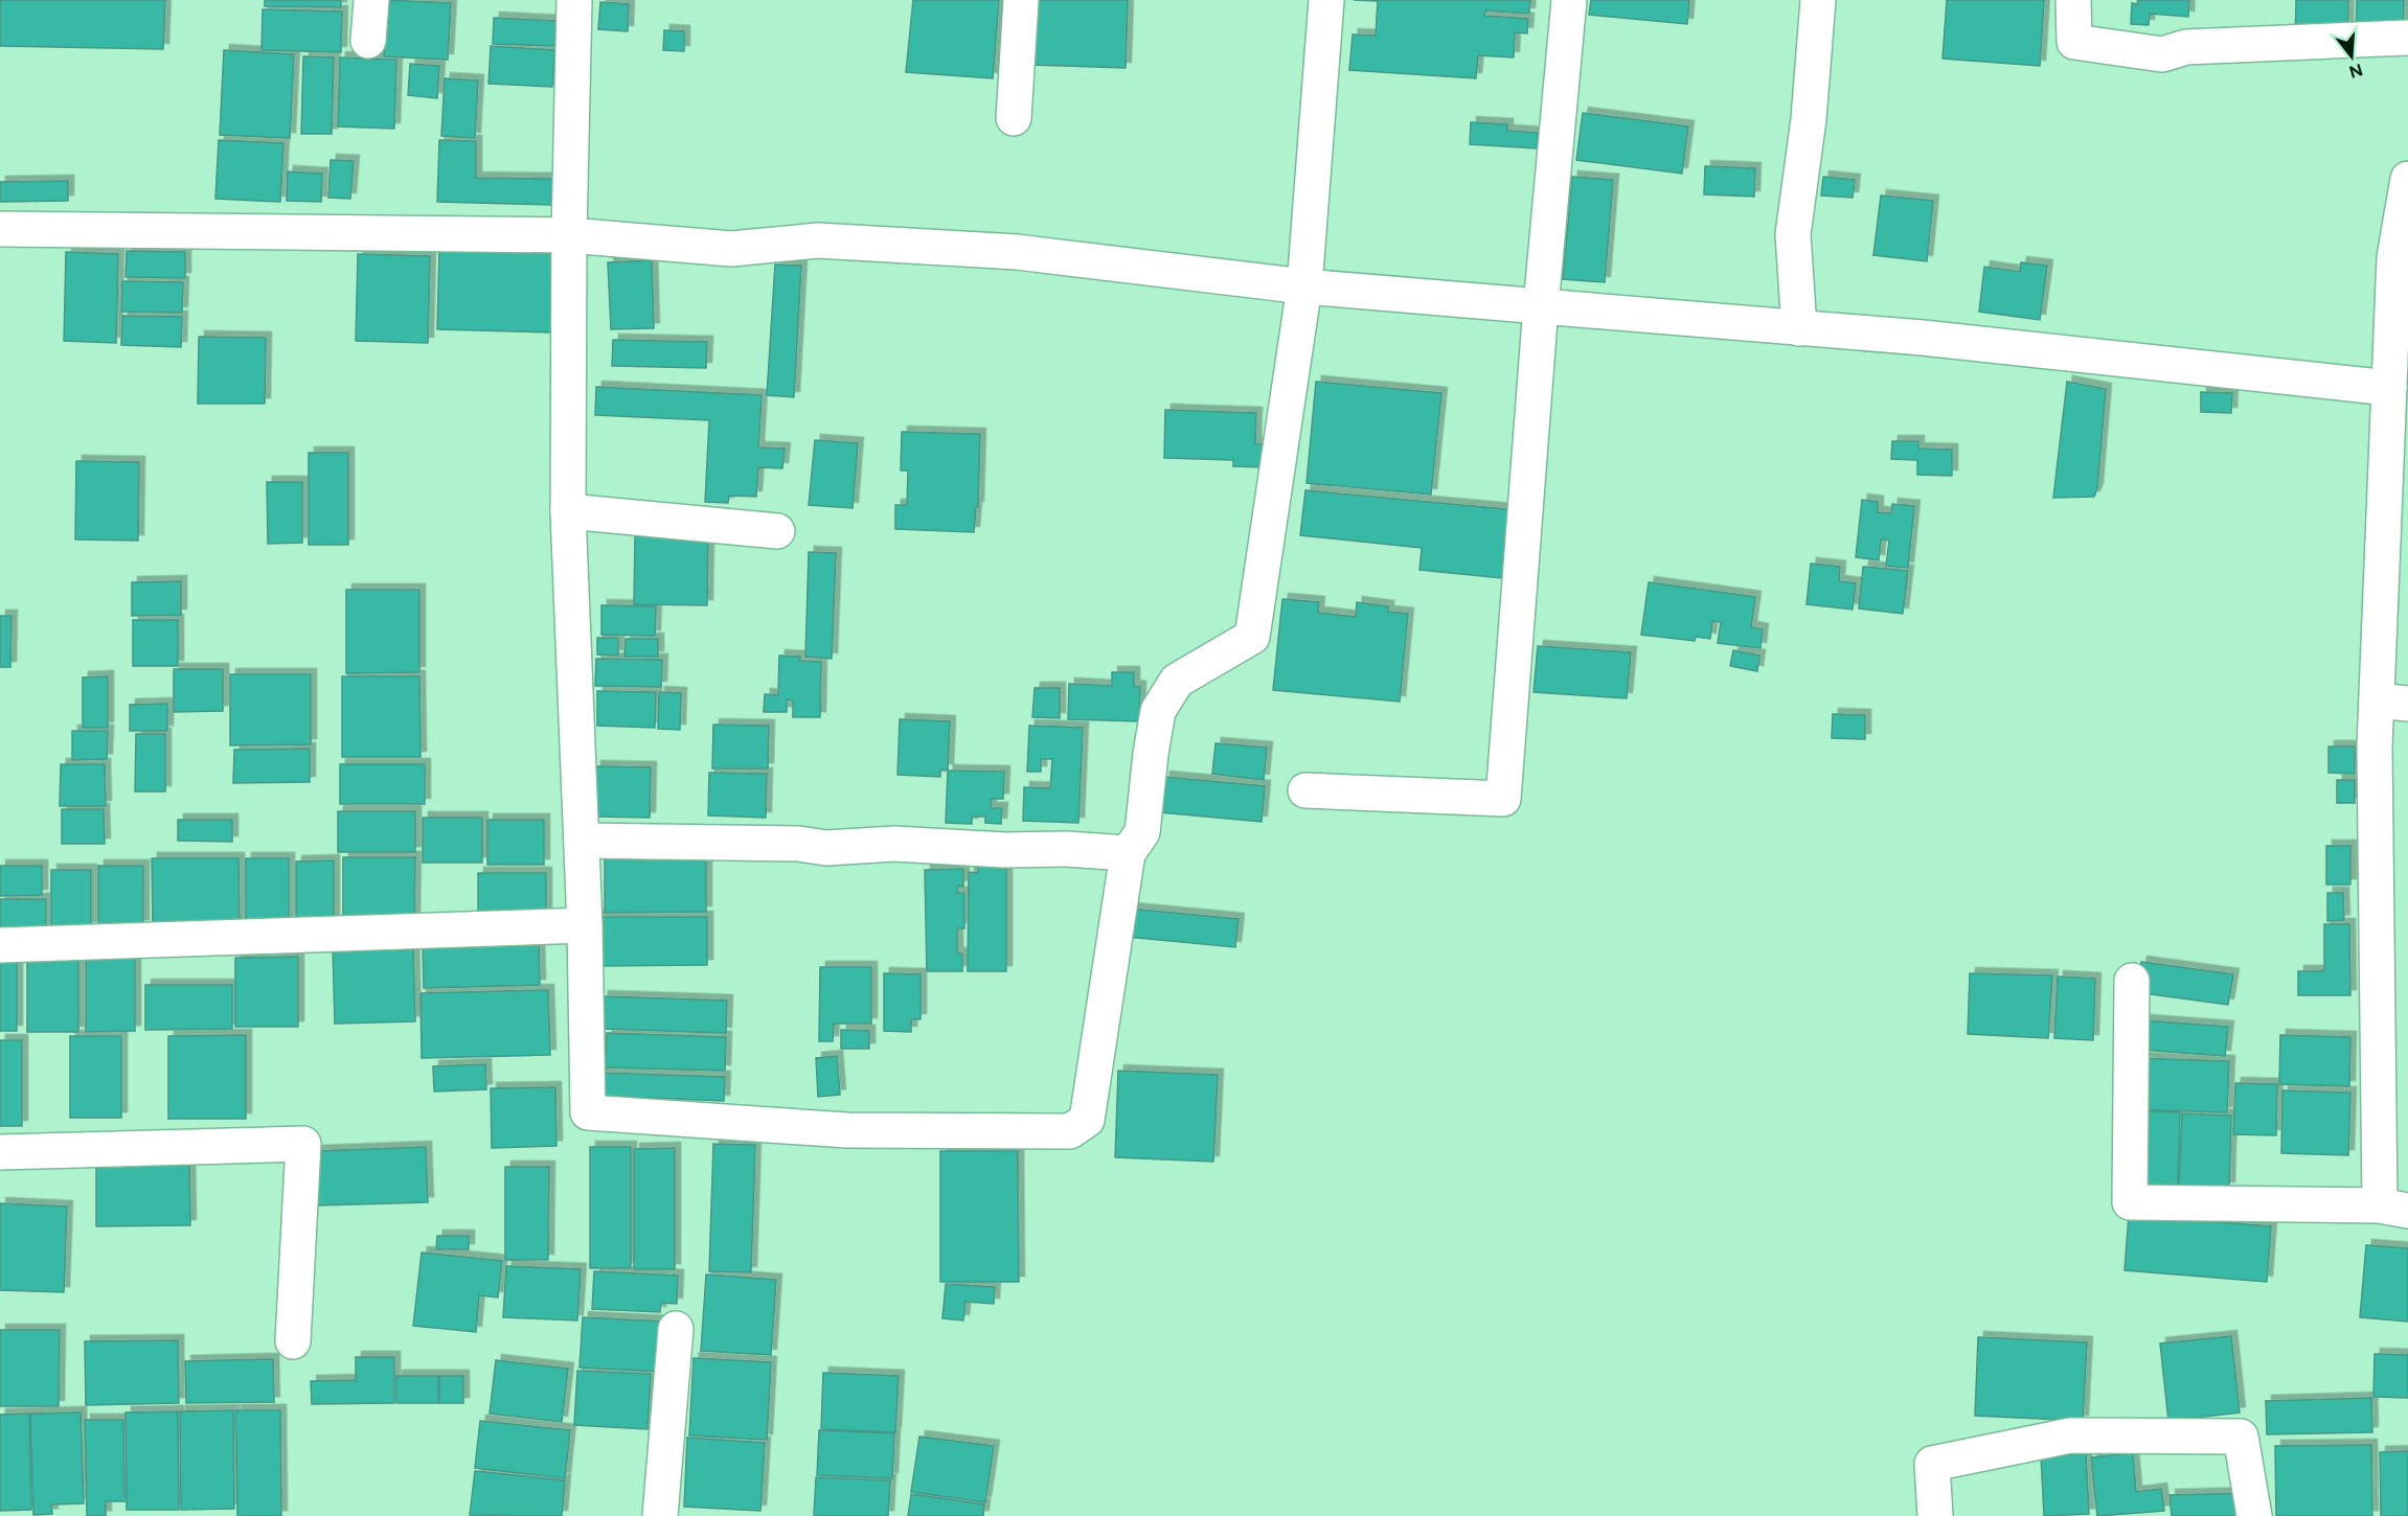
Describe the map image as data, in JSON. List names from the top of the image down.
{
  "north": "bottom"
}
